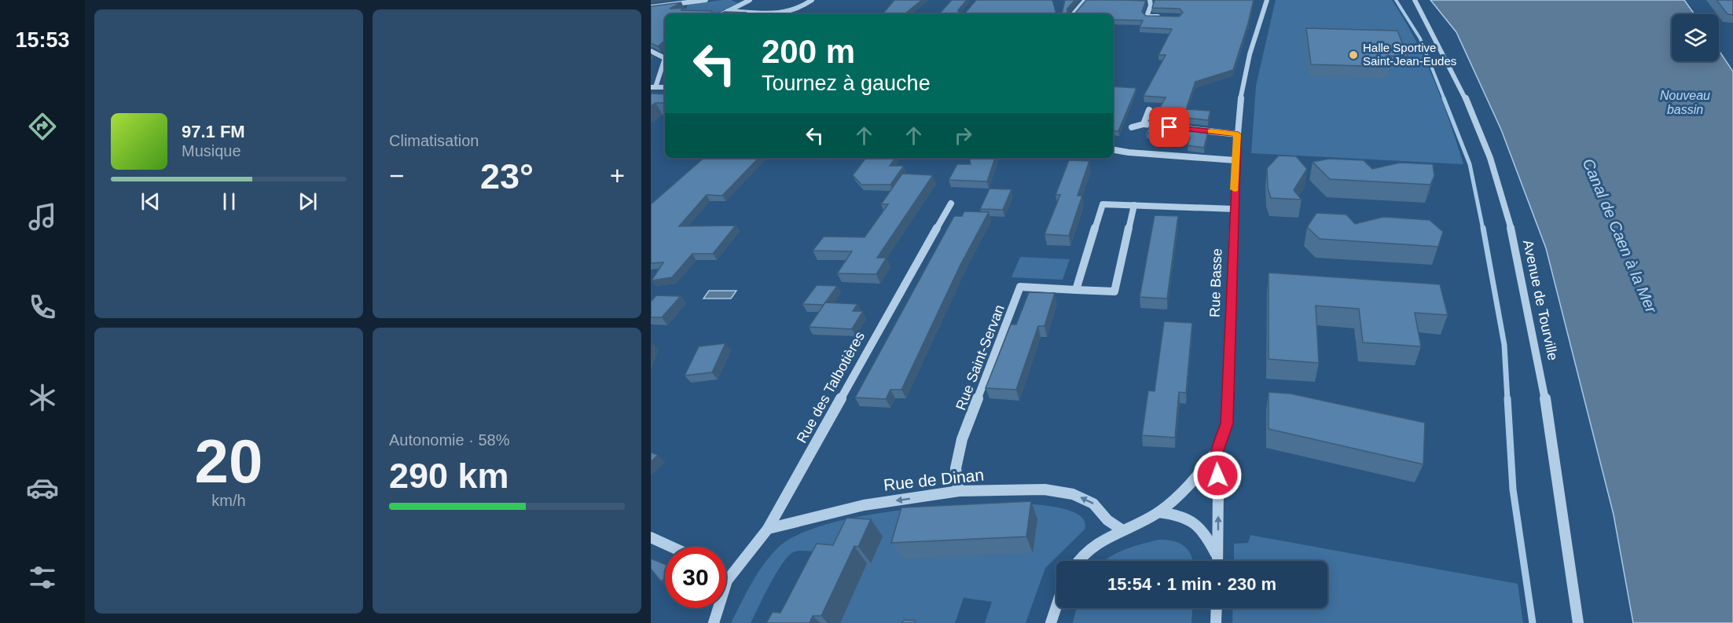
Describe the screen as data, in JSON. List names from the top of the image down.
{
  "streets": {
    "street": [
      "Rue Basse",
      "Avenue de Tourville",
      "Rue Saint-Servan",
      "Rue des Talbotières",
      "Rue de Dinan"
    ]
  },
  "crossings": [
    ["Rue Saint-Servan", "Rue de Dinan"],
    ["Rue des Talbotières", "Rue de Dinan"]
  ],
  "one_way": ["Rue de Dinan"],
  "water": ["Nouveau bassin", "Canal de Caen à la Mer"],
  "places": ["Halle Sportive Saint-Jean-Eudes"],
  "page": {
    "tabs": "15:53",
    "tile": [
      "Climatisation",
      ["20", "km/h"],
      ["Autonomie · 58%", "290 km"]
    ],
    "turn": ["200 m", "Tournez à gauche"],
    "song": ["97.1 FM", "Musique"],
    "heat": ["−", "23°", "+"],
    "limit": "30",
    "trip": "15:54 · 1 min · 230 m"
  }
}
